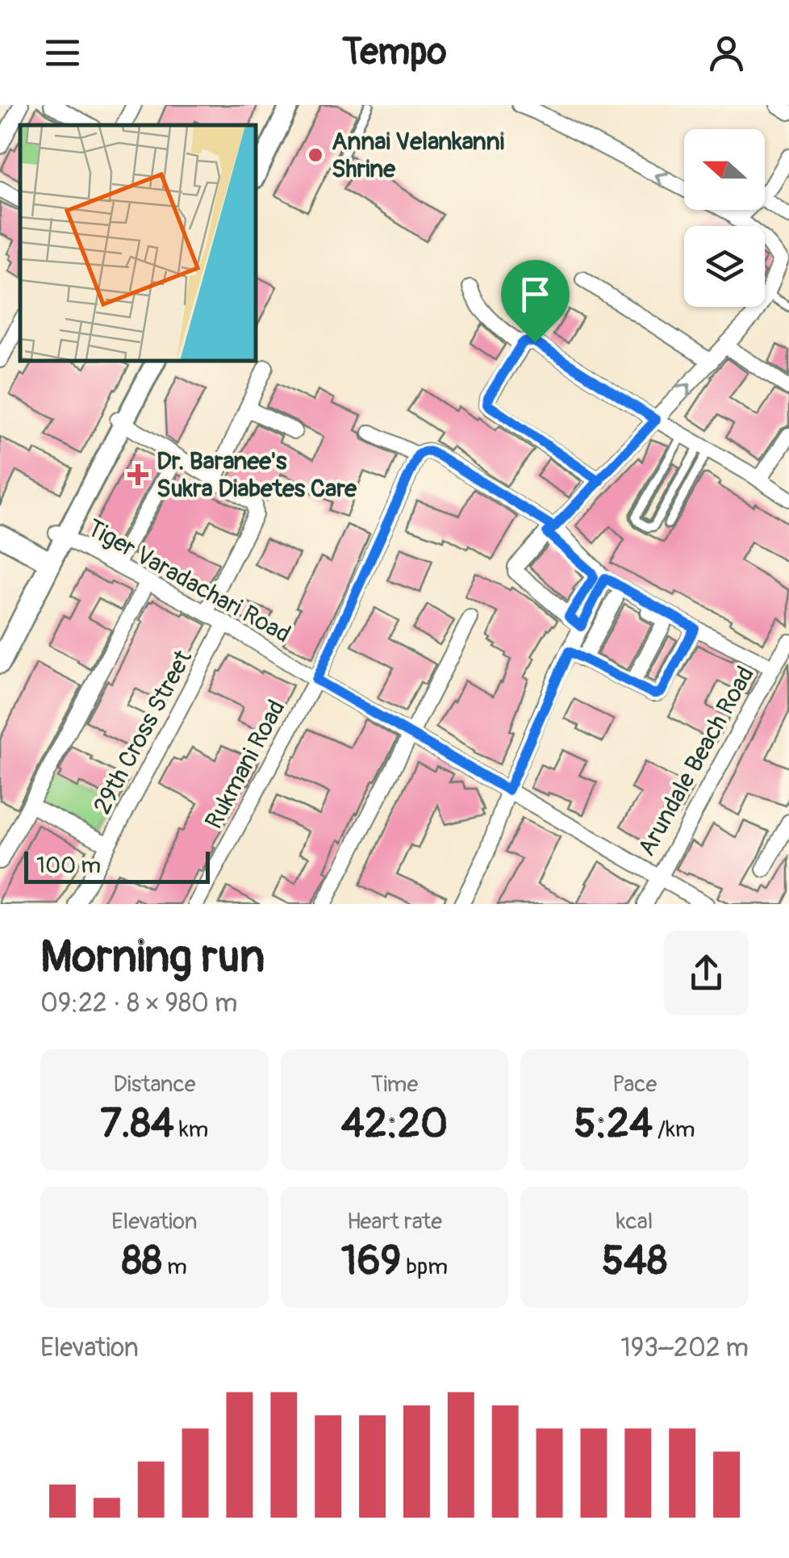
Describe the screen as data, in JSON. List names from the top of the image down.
{
  "streets": {
    "street": [
      "Tiger Varadachari Road",
      "29th Cross Street",
      "Arundale Beach Road",
      "Rukmani Road"
    ]
  },
  "crossings": [
    ["Tiger Varadachari Road", "29th Cross Street"],
    ["Tiger Varadachari Road", "Arundale Beach Road"],
    ["Tiger Varadachari Road", "Rukmani Road"]
  ],
  "places": {
    "other": ["Annai Velankanni Shrine"],
    "health": ["Dr. Baranee's Sukra Diabetes Care"]
  },
  "scale_bar": "100 m",
  "north": "left",
  "page": {
    "header": "Tempo",
    "scale": "100 m",
    "heading": ["Morning run", "09:22 · 8 × 980 m"],
    "stats": [
      ["Distance", "7.84 km"],
      ["Time", "42:20"],
      ["Pace", "5:24 /km"],
      ["Elevation", "88 m"],
      ["Heart rate", "169 bpm"],
      ["kcal", "548"]
    ],
    "chart": ["Elevation", "193–202 m"]
  }
}
